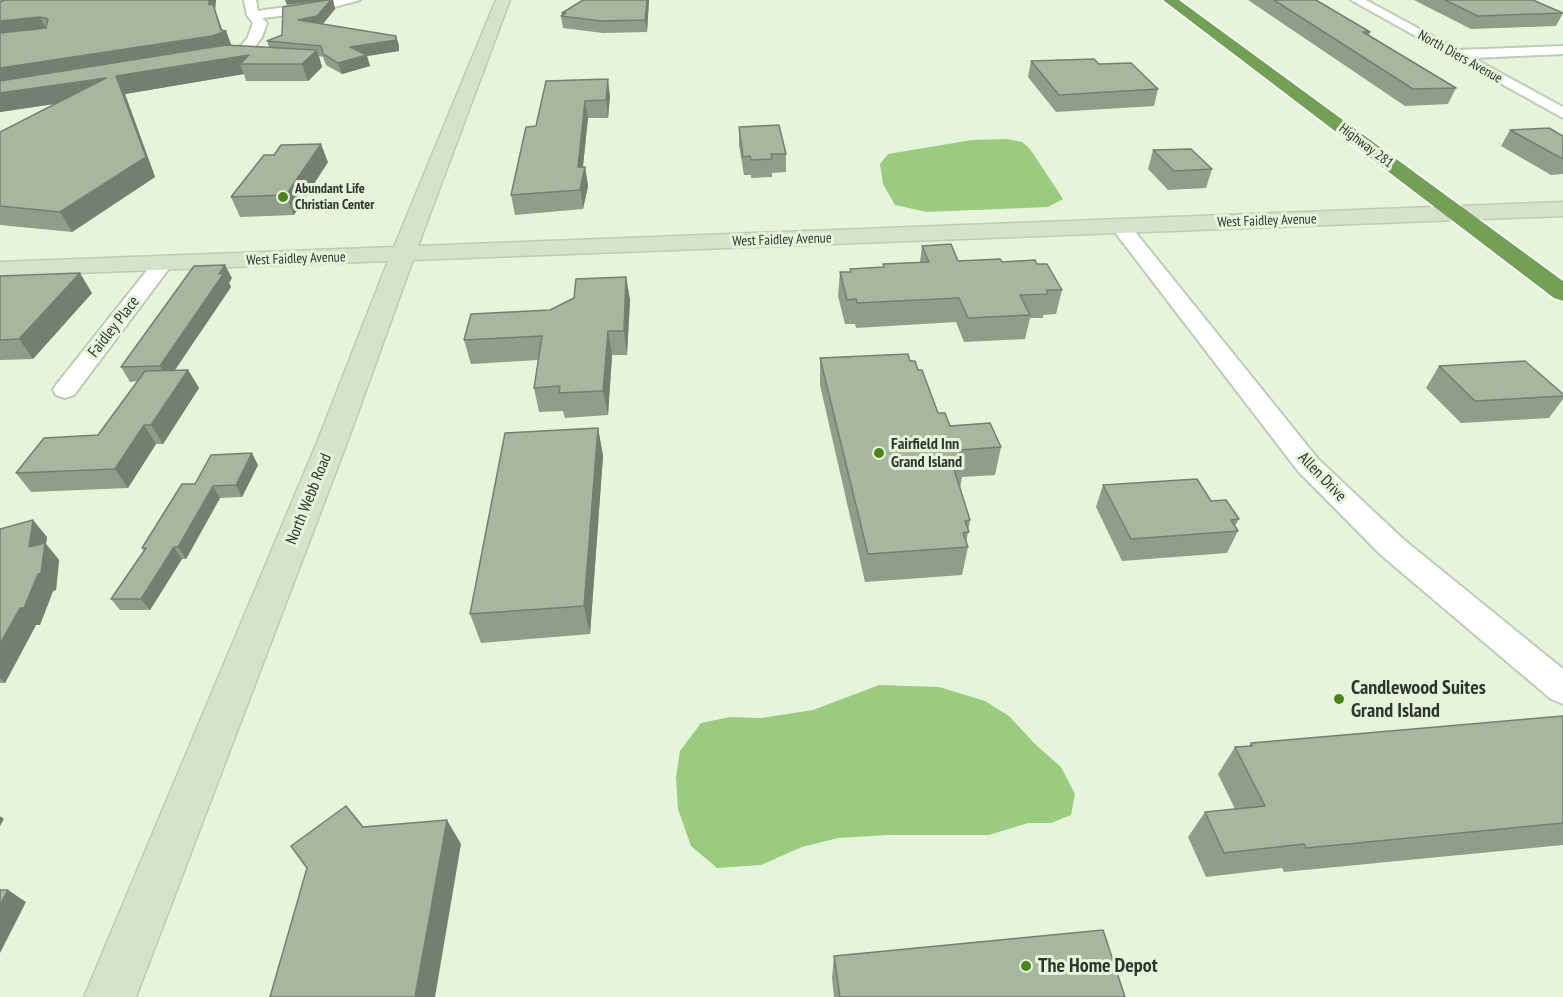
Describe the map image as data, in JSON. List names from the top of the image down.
{
  "streets": {
    "highway": ["Highway 281"],
    "street": [
      "North Diers Avenue",
      "West Faidley Avenue",
      "Faidley Place",
      "Allen Drive",
      "North Webb Road"
    ]
  },
  "crossings": [
    ["Highway 281", "West Faidley Avenue"],
    ["West Faidley Avenue", "Faidley Place"],
    ["West Faidley Avenue", "Allen Drive"],
    ["West Faidley Avenue", "North Webb Road"]
  ],
  "places": [
    "Abundant Life Christian Center",
    "Fairfield Inn Grand Island",
    "Candlewood Suites Grand Island",
    "The Home Depot"
  ]
}
